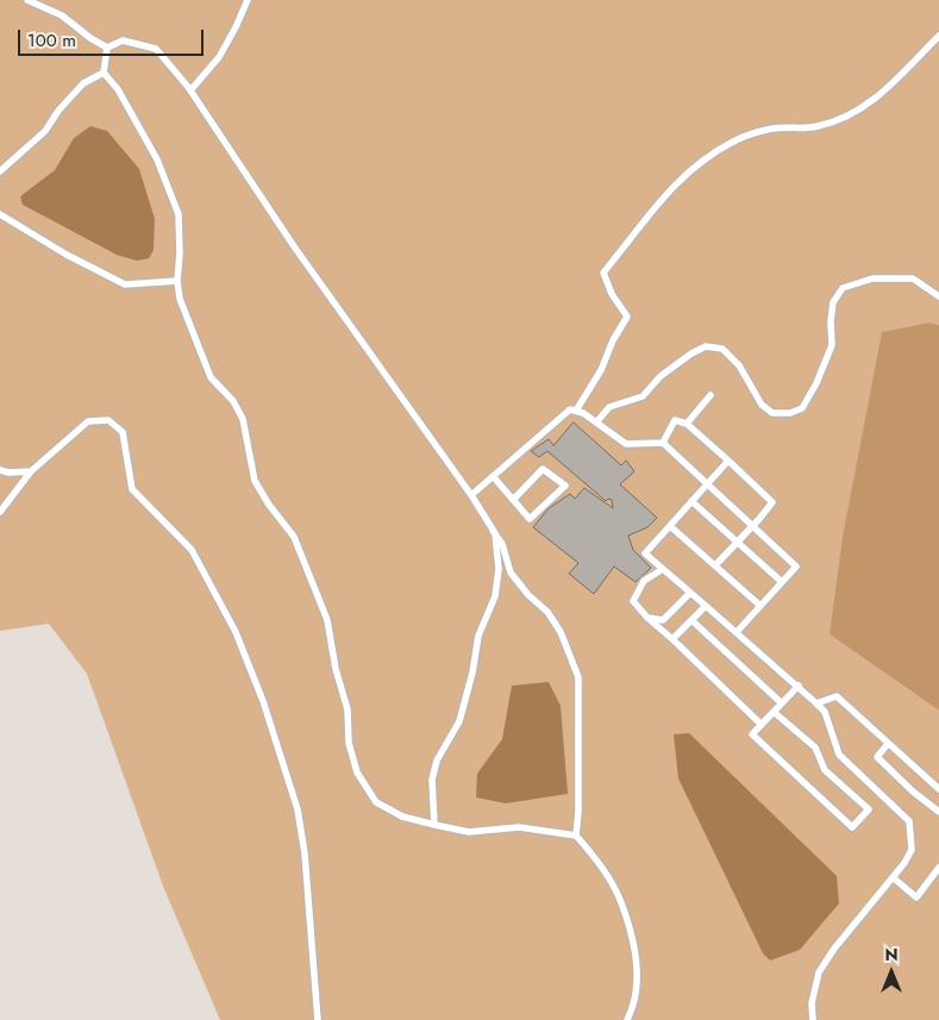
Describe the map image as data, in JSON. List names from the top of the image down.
{
  "scale_bar": "100 m",
  "north": "top"
}
